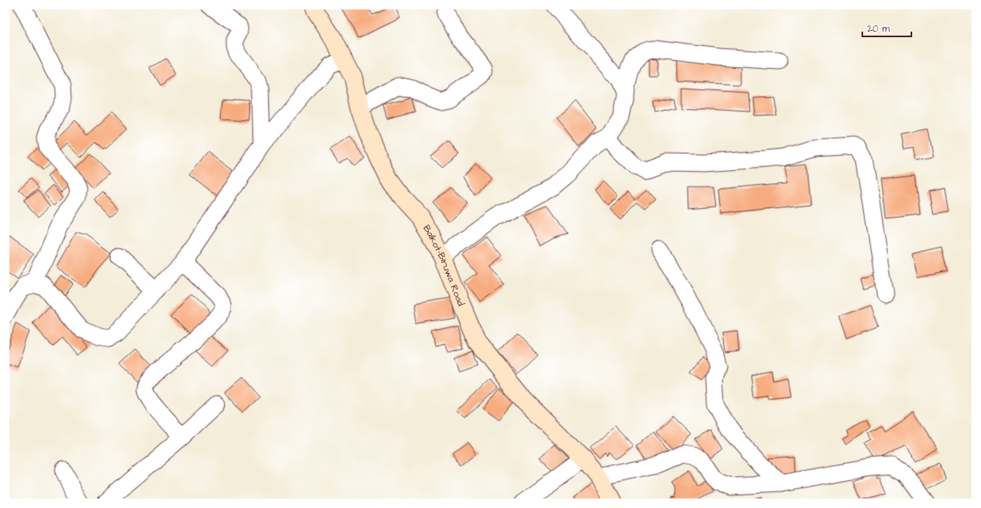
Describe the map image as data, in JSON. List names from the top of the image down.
{
  "streets": {
    "main road": ["Balkot-Biruwa Road"]
  },
  "scale_bar": "20 m"
}
